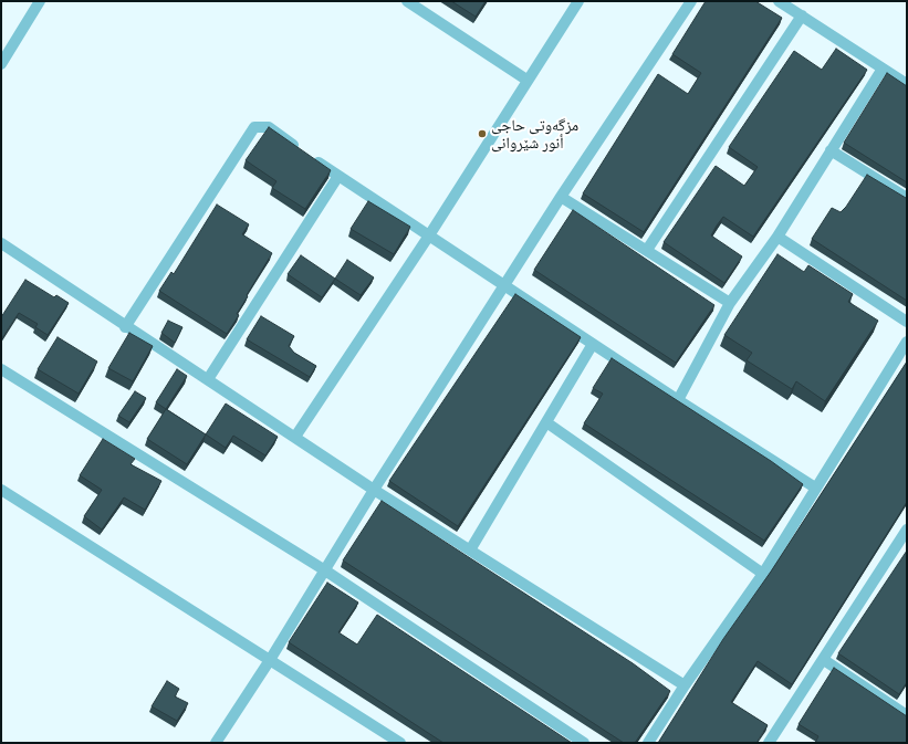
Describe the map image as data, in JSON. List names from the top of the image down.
{
  "places": ["مزگەوتی حاجی أنور شێروانی"]
}
